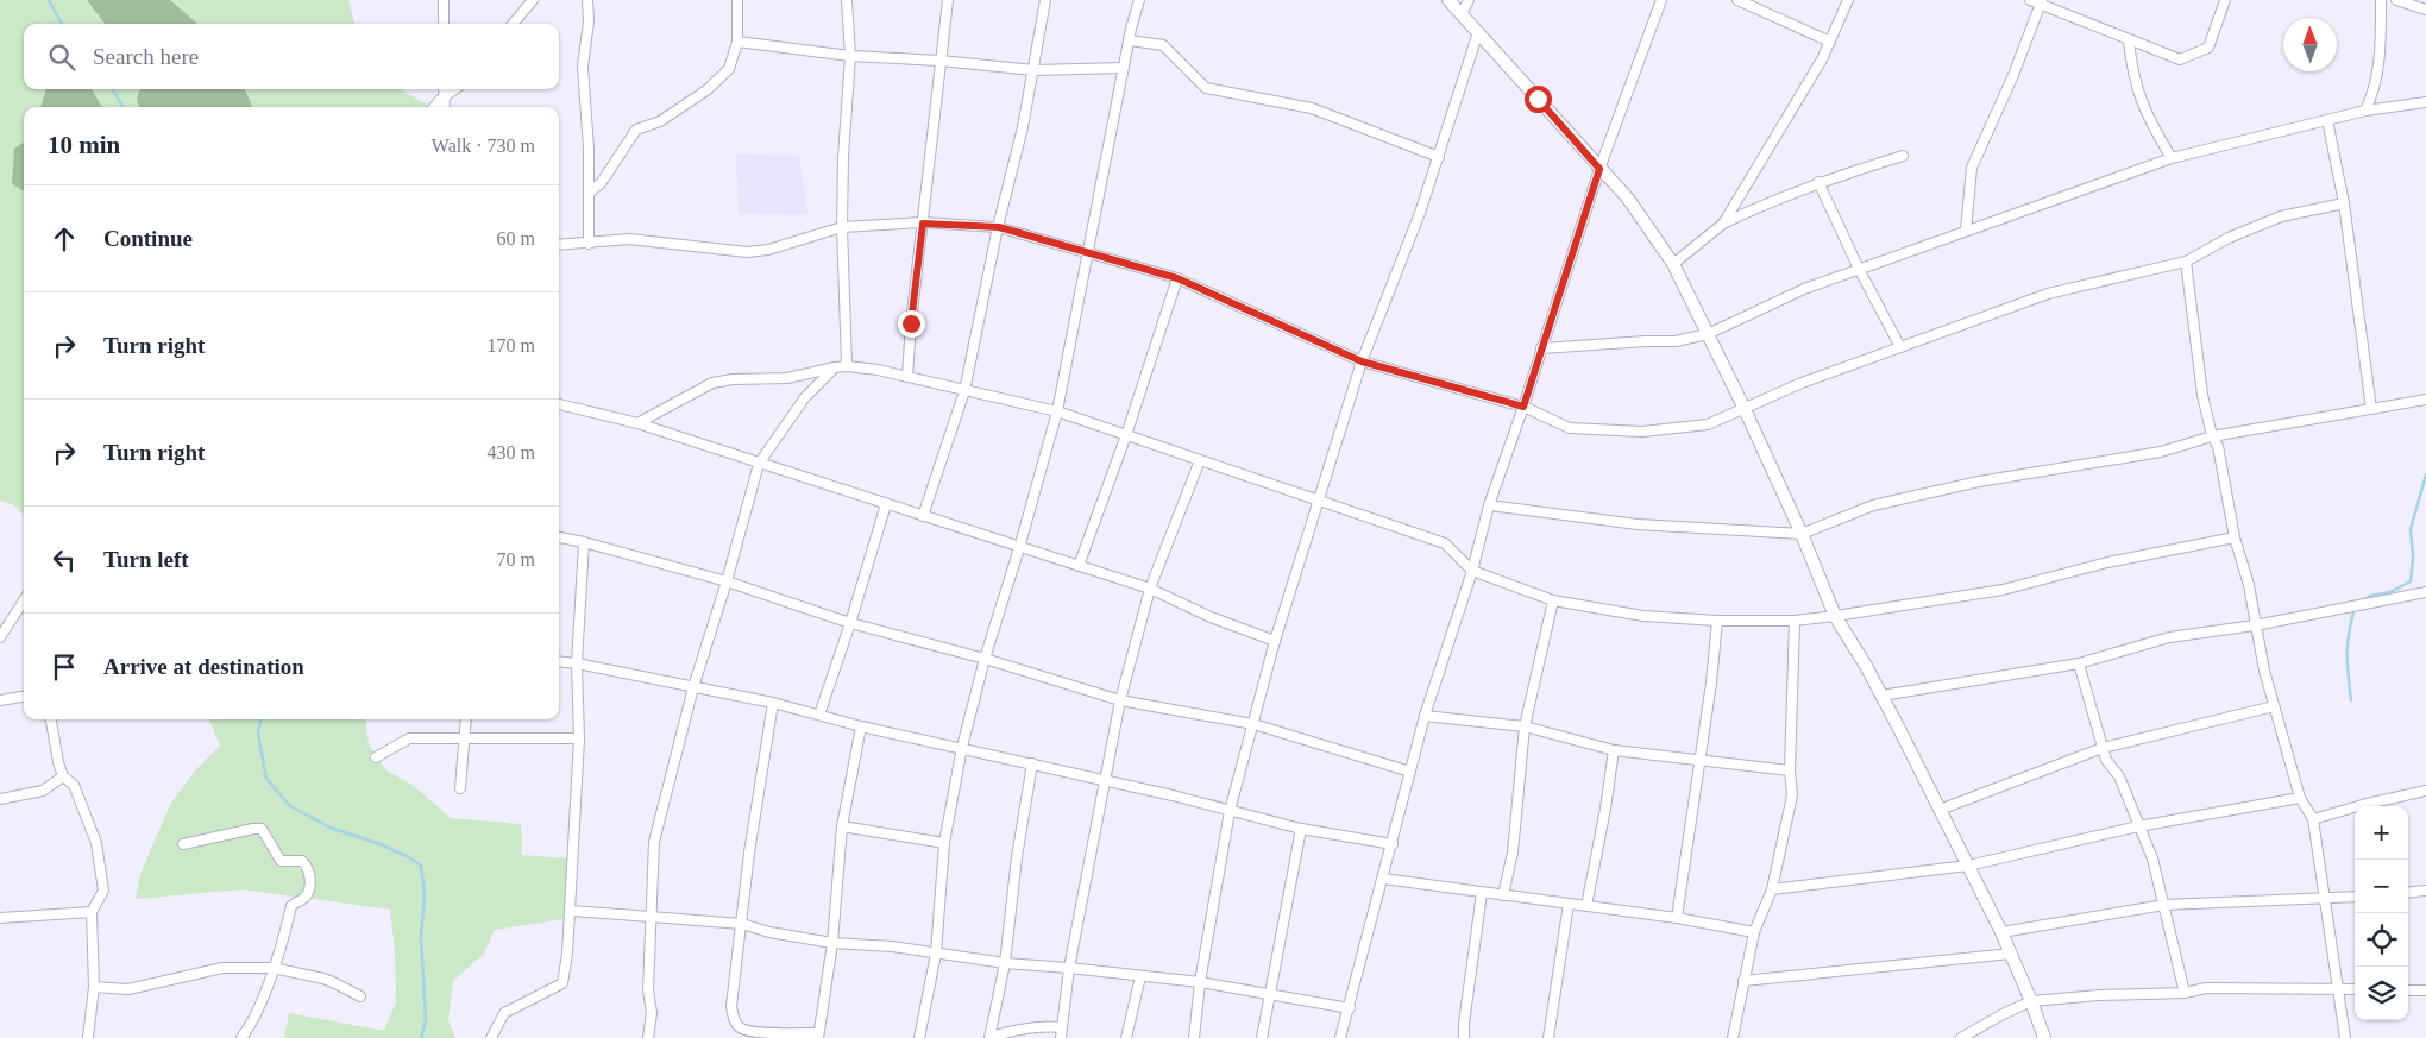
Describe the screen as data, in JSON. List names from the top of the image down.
{
  "north": "top",
  "page": {
    "search": "Search here",
    "heading": ["10 min", "Walk · 730 m"],
    "list": [
      ["Continue", "60 m"],
      ["Turn right", "170 m"],
      ["Turn right", "430 m"],
      ["Turn left", "70 m"],
      "Arrive at destination"
    ],
    "map_buttons": ["+", "−"]
  }
}
